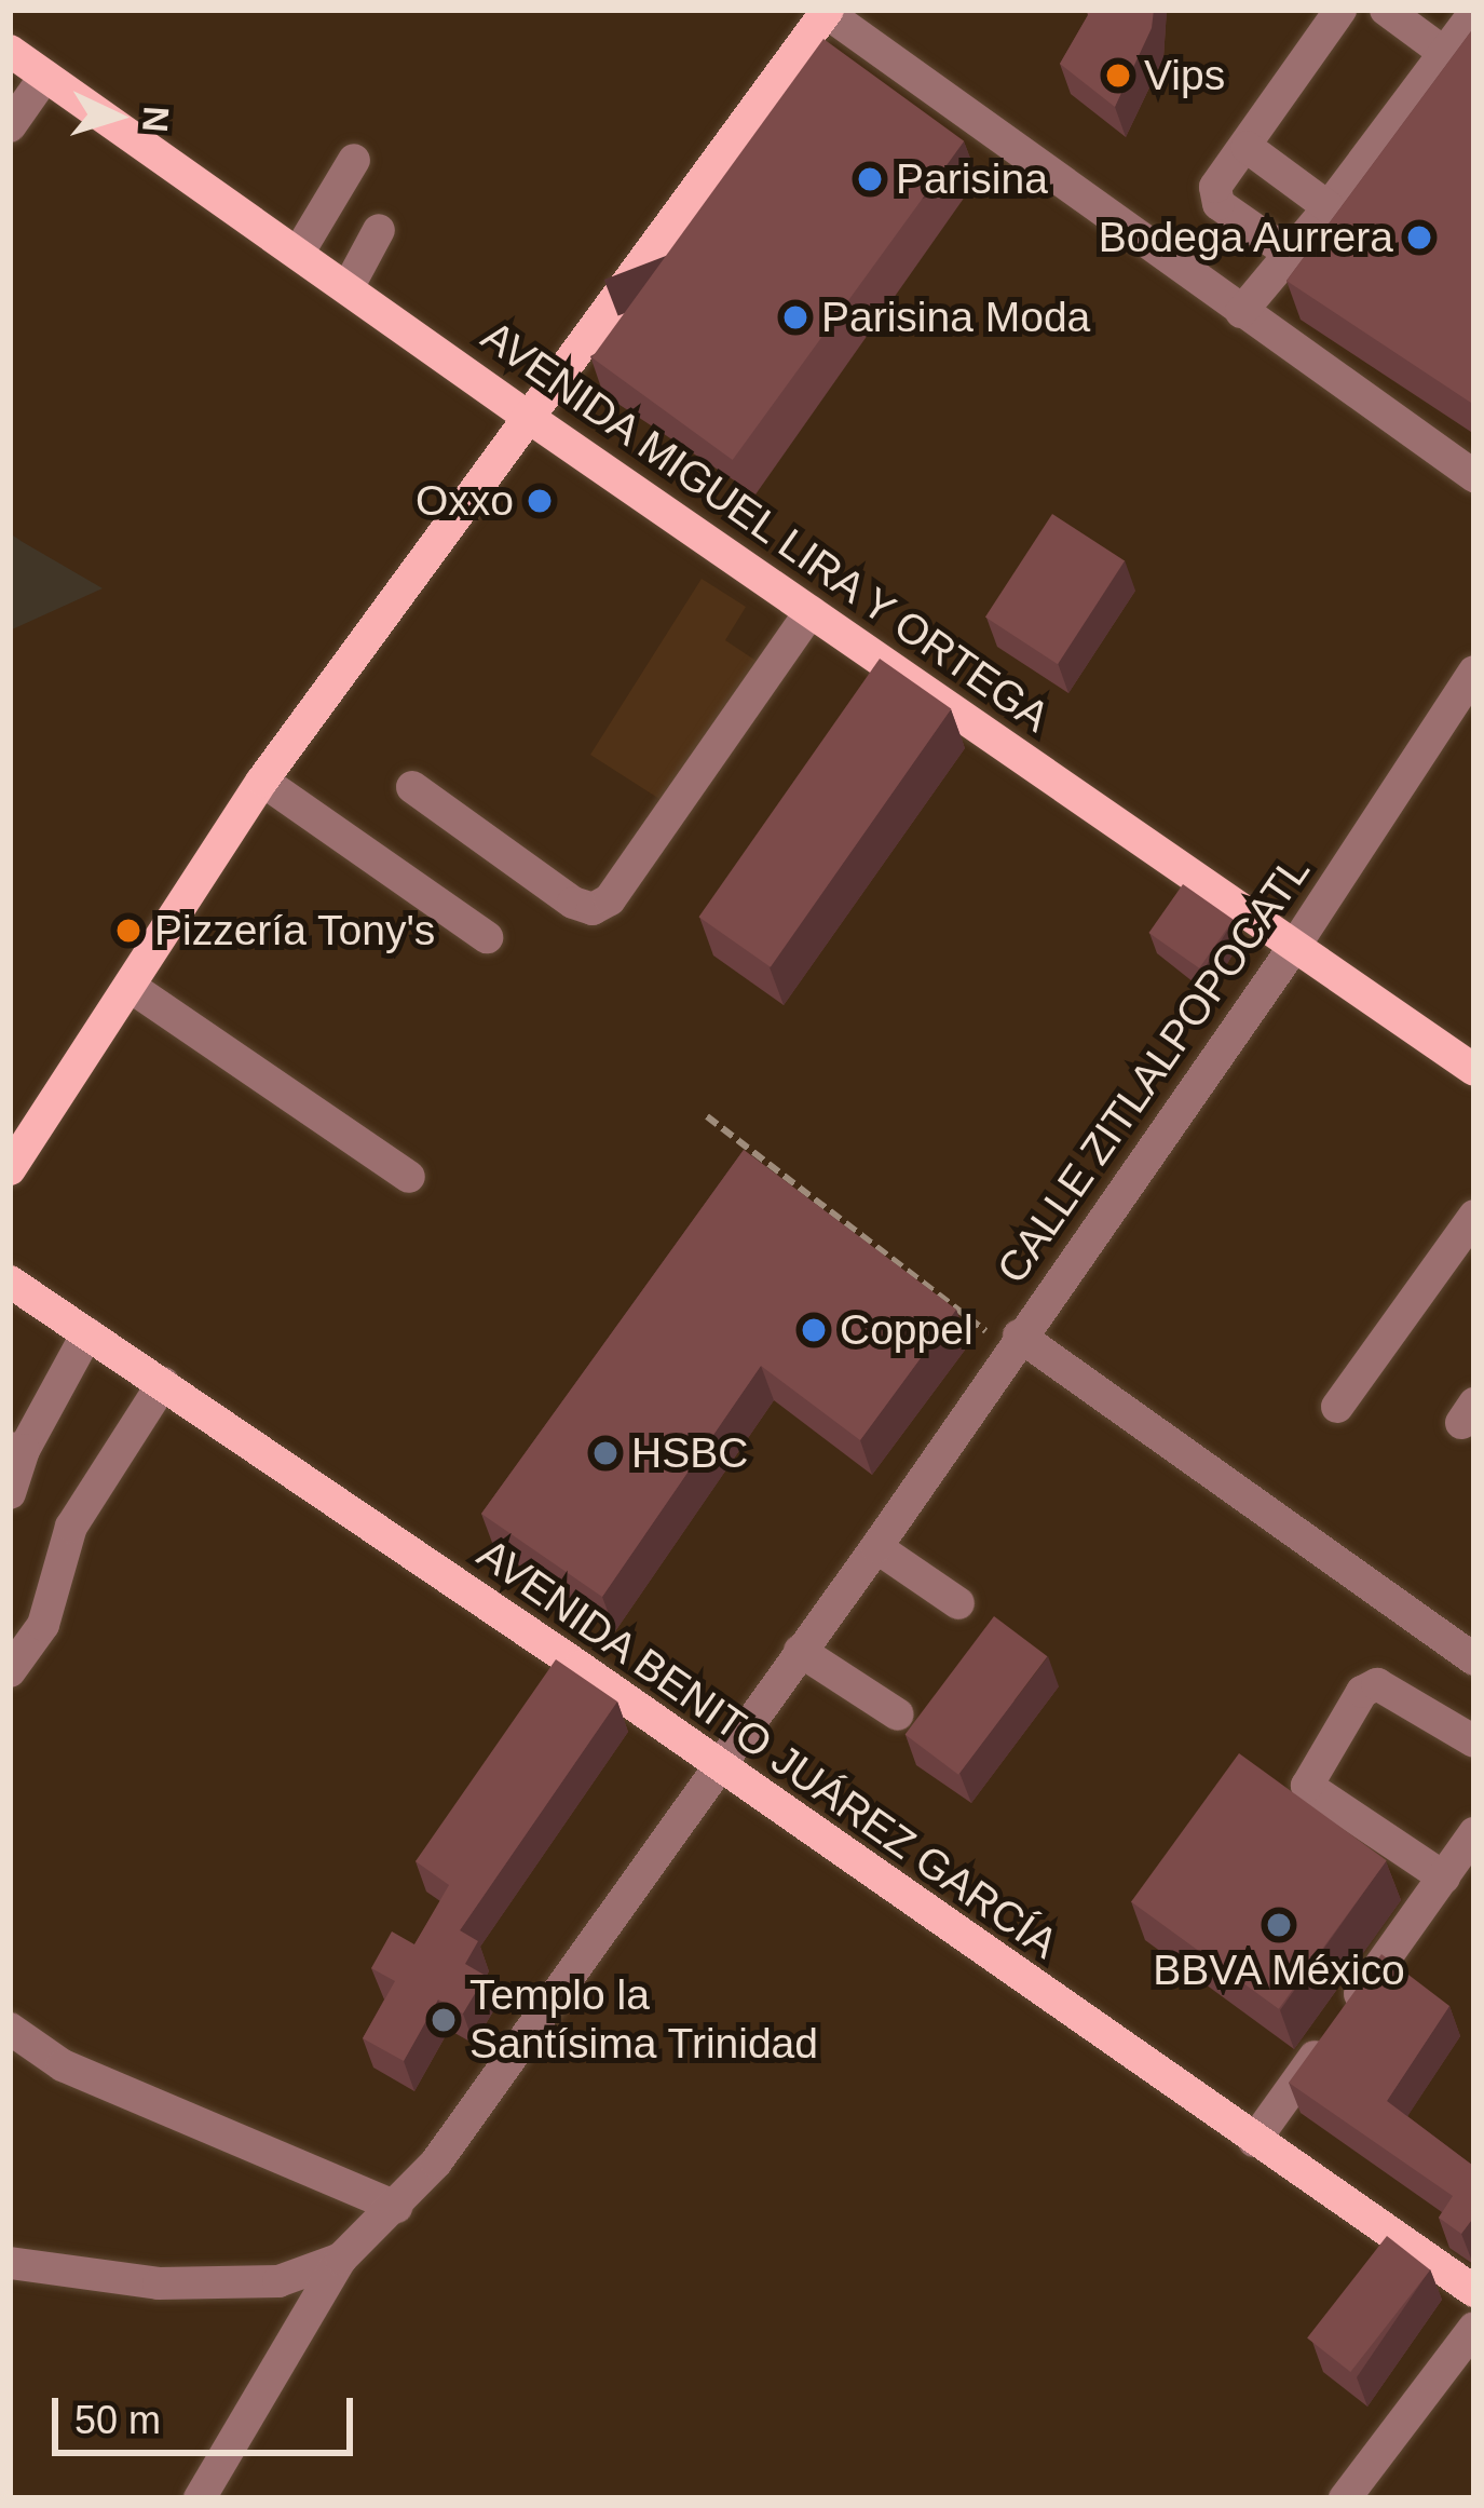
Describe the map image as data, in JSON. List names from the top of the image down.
{
  "streets": {
    "main road": ["AVENIDA MIGUEL LIRA Y ORTEGA", "AVENIDA BENITO JUÁREZ GARCÍA"],
    "street": ["CALLE ZITLALPOPOCATL"]
  },
  "crossings": [
    ["AVENIDA MIGUEL LIRA Y ORTEGA", "CALLE ZITLALPOPOCATL"],
    ["CALLE ZITLALPOPOCATL", "AVENIDA BENITO JUÁREZ GARCÍA"]
  ],
  "places": [
    "Vips",
    "Parisina",
    "Bodega Aurrera",
    "Parisina Moda",
    "Oxxo",
    "Pizzería Tony's",
    "Coppel",
    "HSBC",
    "BBVA México",
    "Templo la Santísima Trinidad"
  ],
  "scale_bar": "50 m",
  "north": "right"
}
